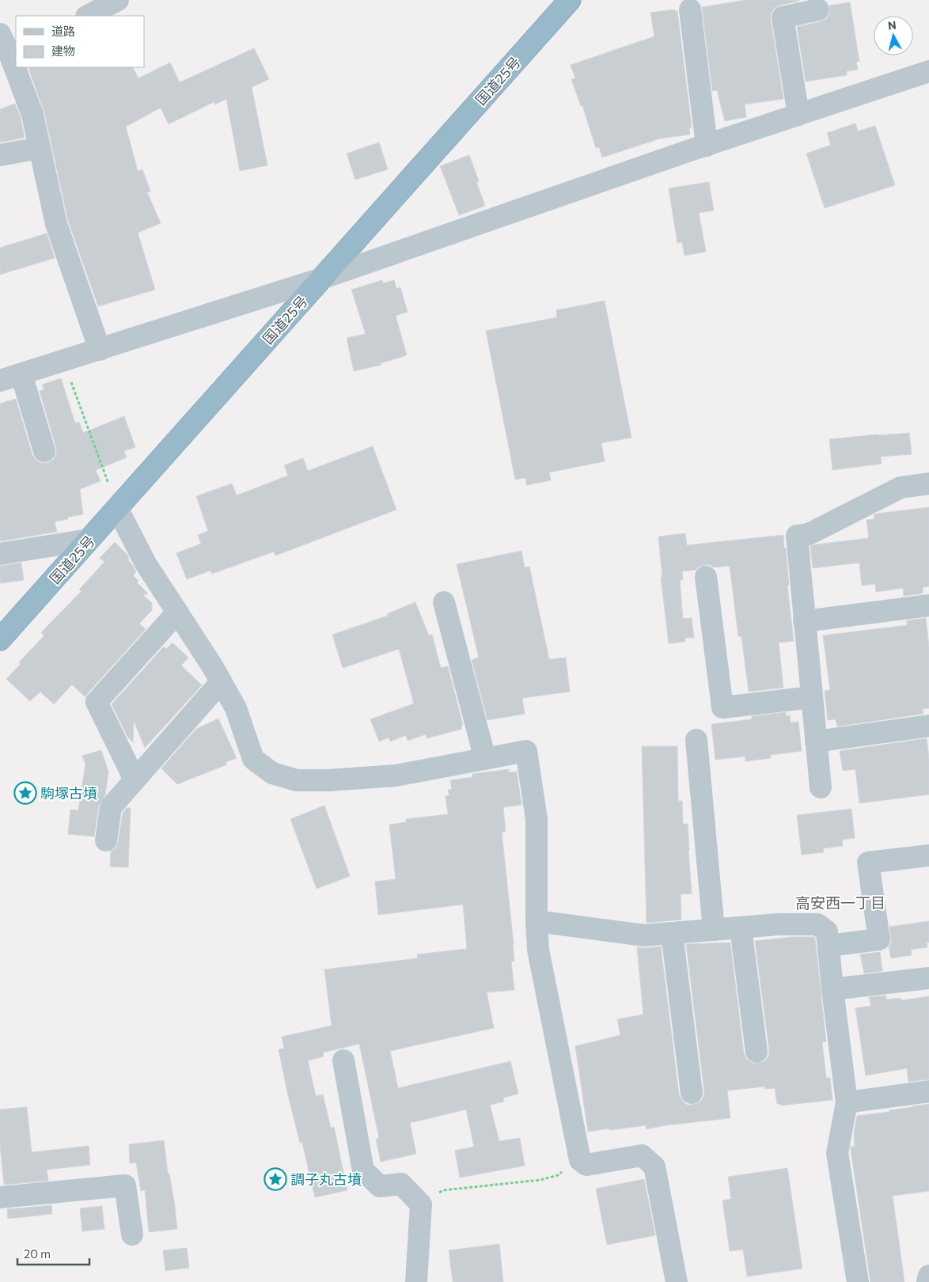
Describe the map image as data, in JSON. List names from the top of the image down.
{
  "streets": {
    "highway": ["国道25号"]
  },
  "districts": ["高安西一丁目"],
  "places": {
    "place": ["駒塚古墳", "調子丸古墳"]
  },
  "legend": ["道路", "建物"],
  "scale_bar": "20 m",
  "north": "top"
}
